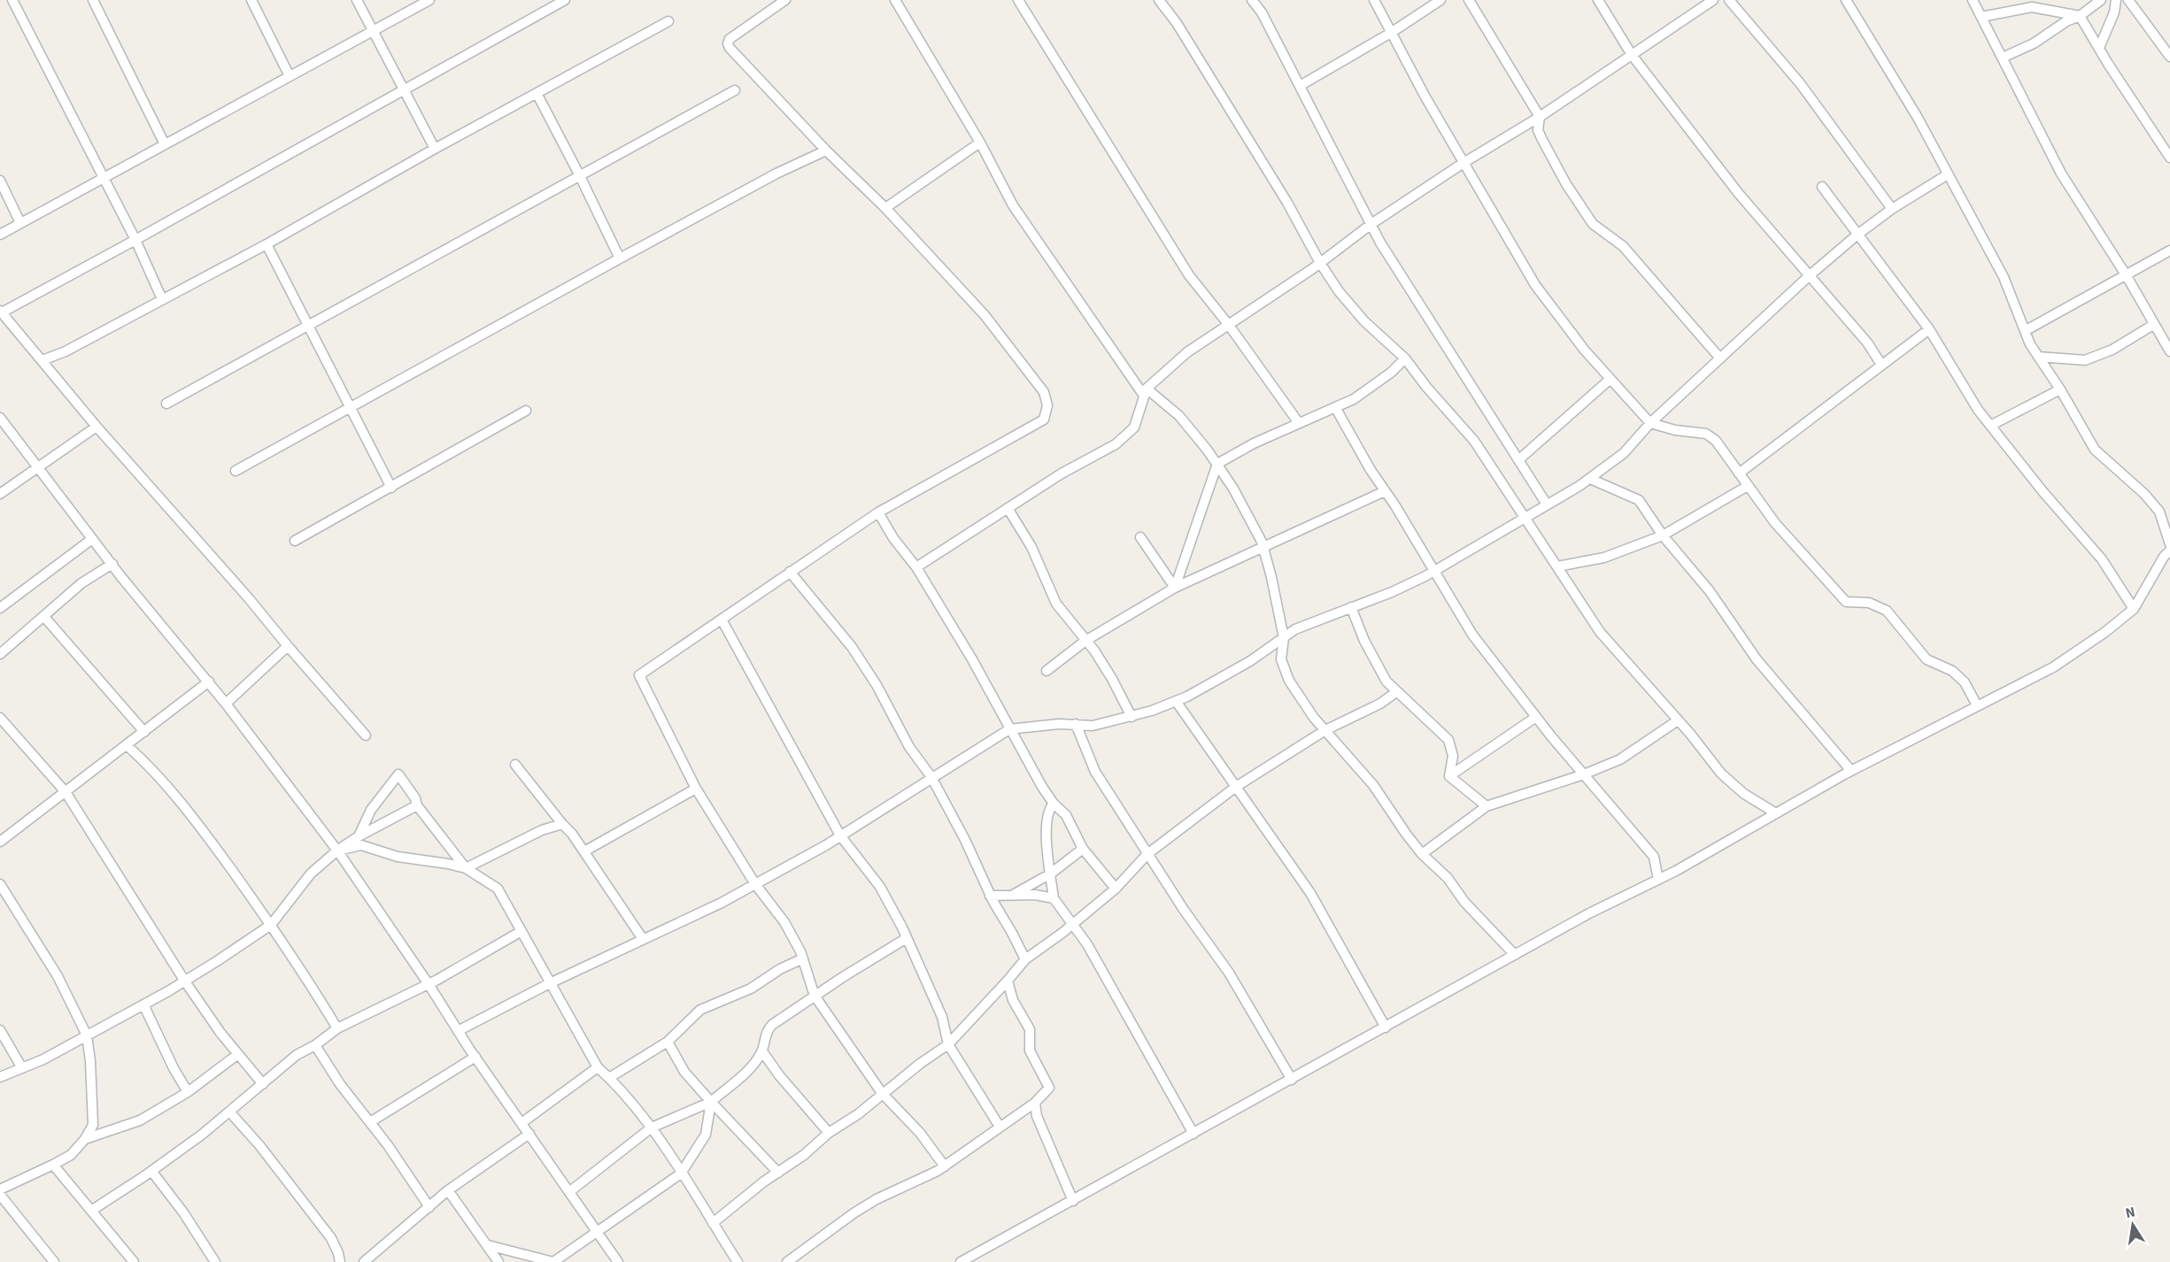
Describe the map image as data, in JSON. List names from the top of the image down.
{
  "north": "top"
}
